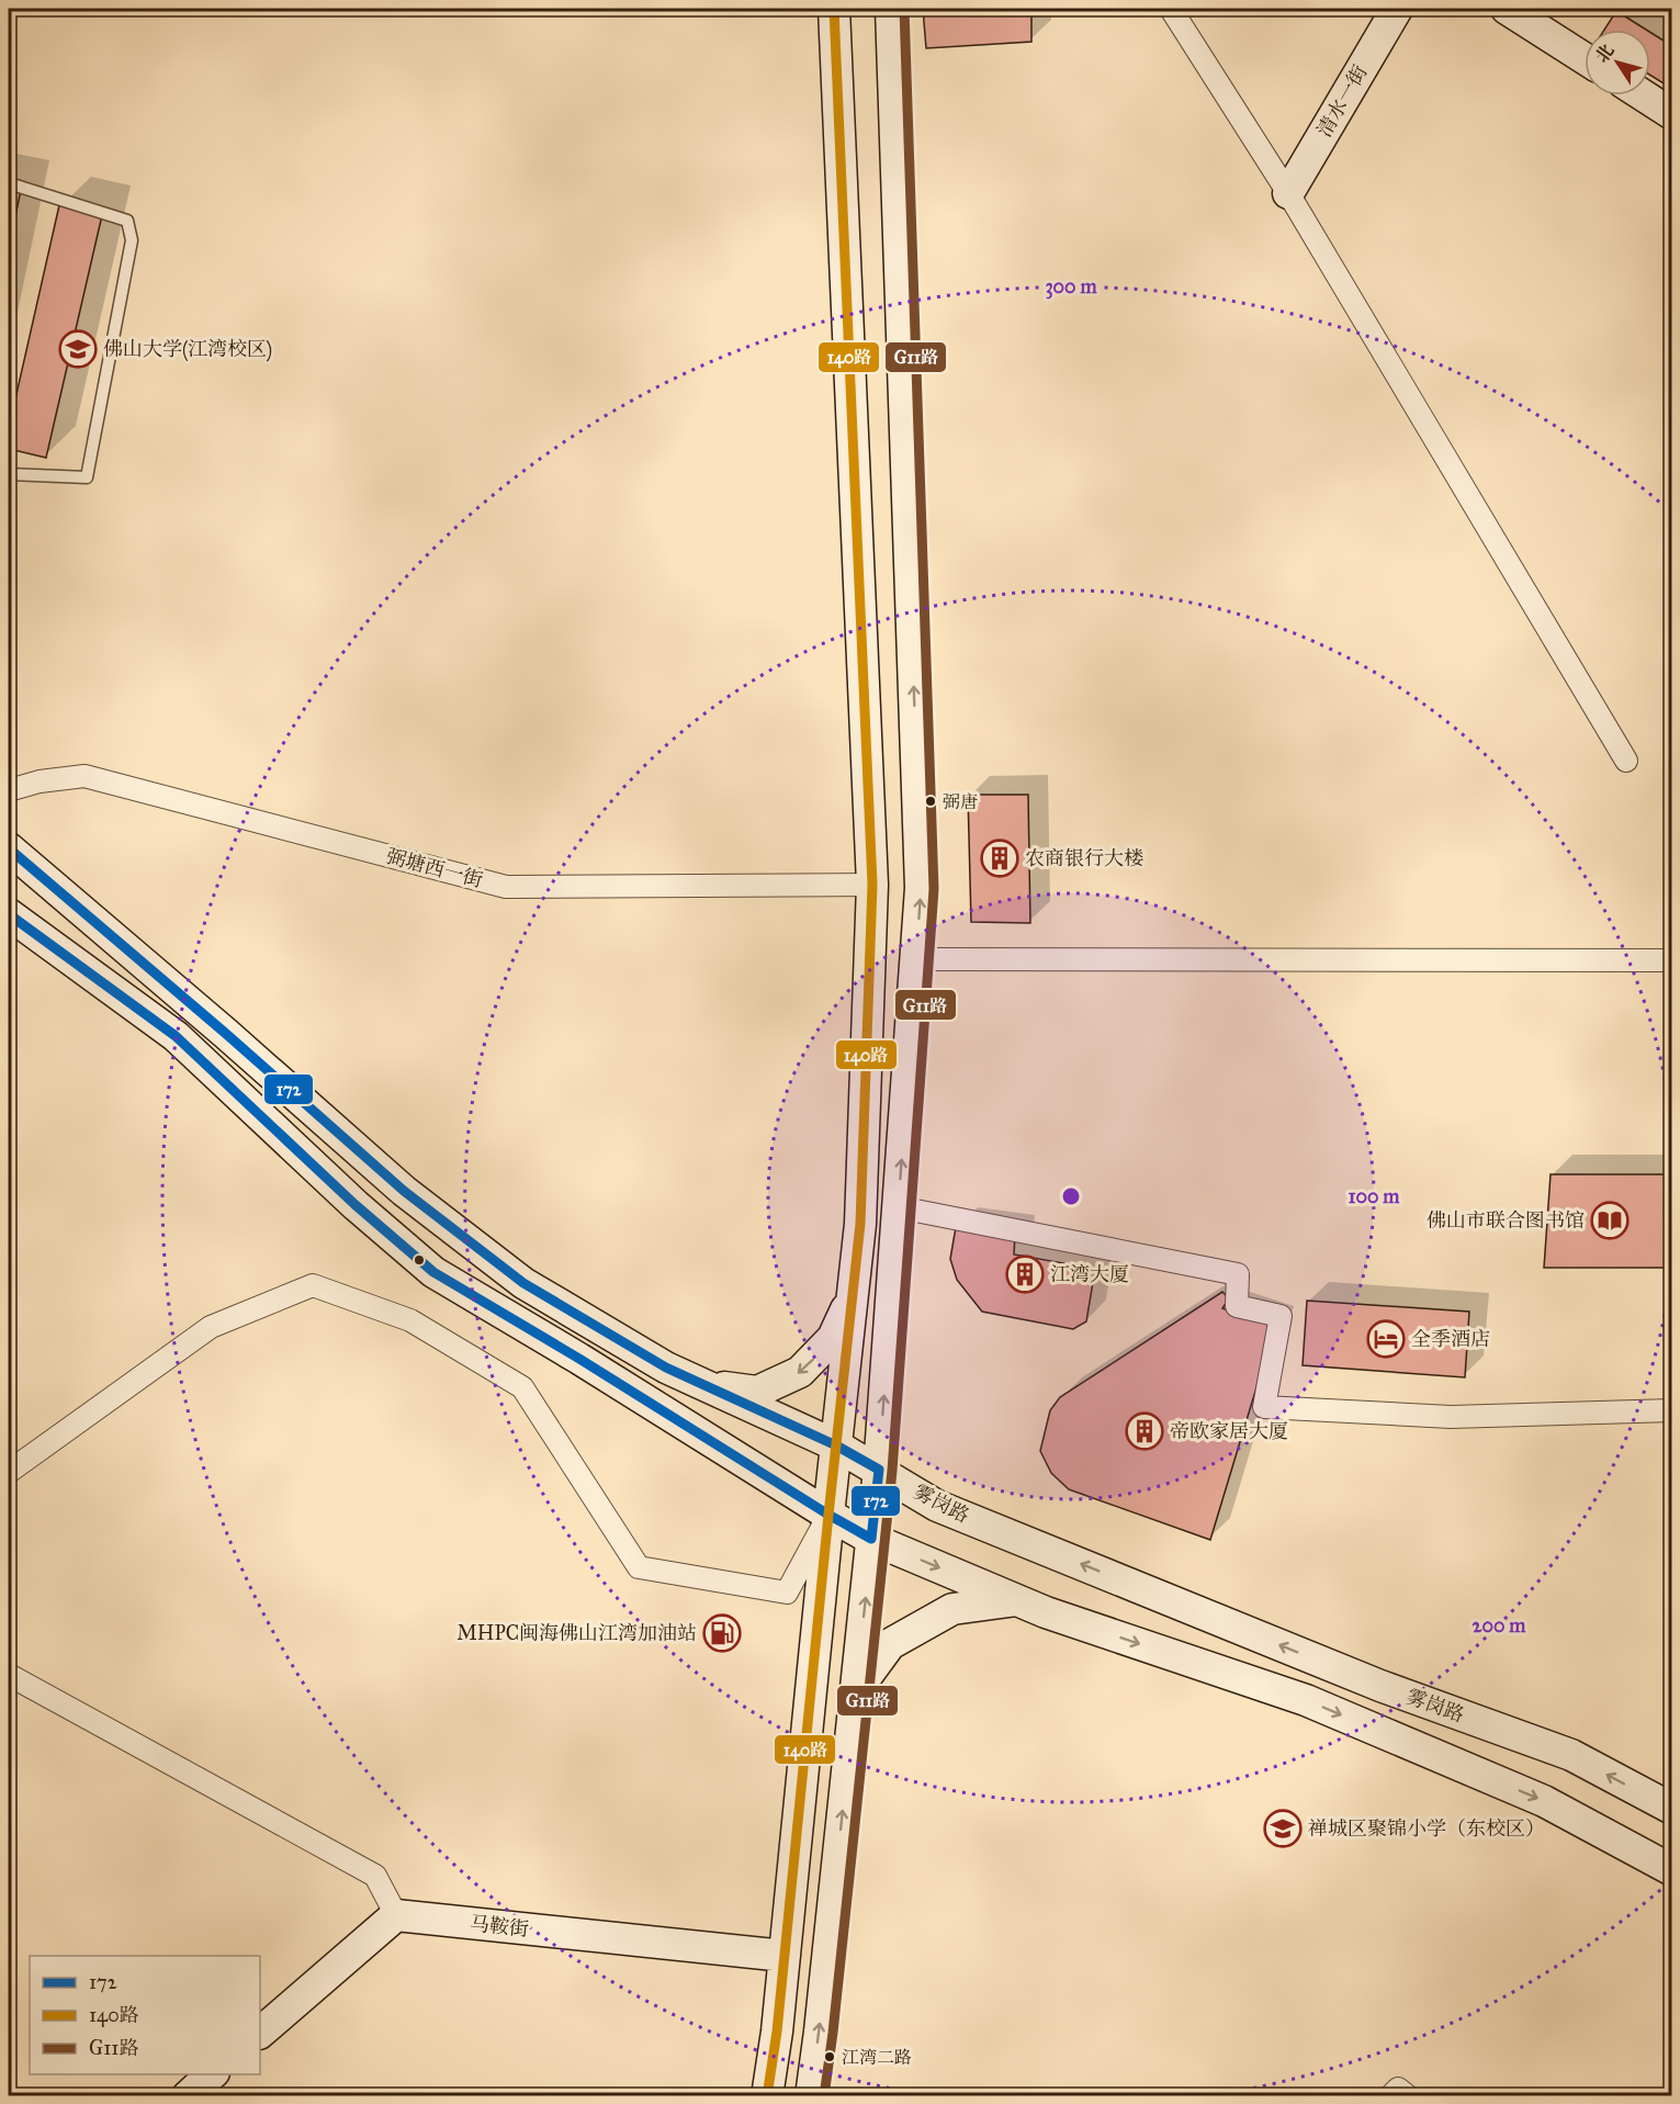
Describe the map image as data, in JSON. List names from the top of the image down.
{
  "streets": {
    "main road": ["清水一街", "雾岗路", "马鞍街"],
    "street": ["弼塘西一街"]
  },
  "places": {
    "school or university": ["佛山大学(江湾校区)", "禅城区聚锦小学（东校区）"],
    "other": ["弼唐", "江湾二路"],
    "building": ["农商银行大楼", "江湾大厦", "帝欧家居大厦"],
    "library": ["佛山市联合图书馆"],
    "hotel": ["全季酒店"],
    "fuel station": ["MHPC闽海佛山江湾加油站"]
  },
  "lines": ["transit line 140路", "transit line G11路", "transit line 172"],
  "legend": ["172", "140路", "G11路"],
  "north": "top left",
  "rings": ["300 m", "100 m", "200 m"]
}
